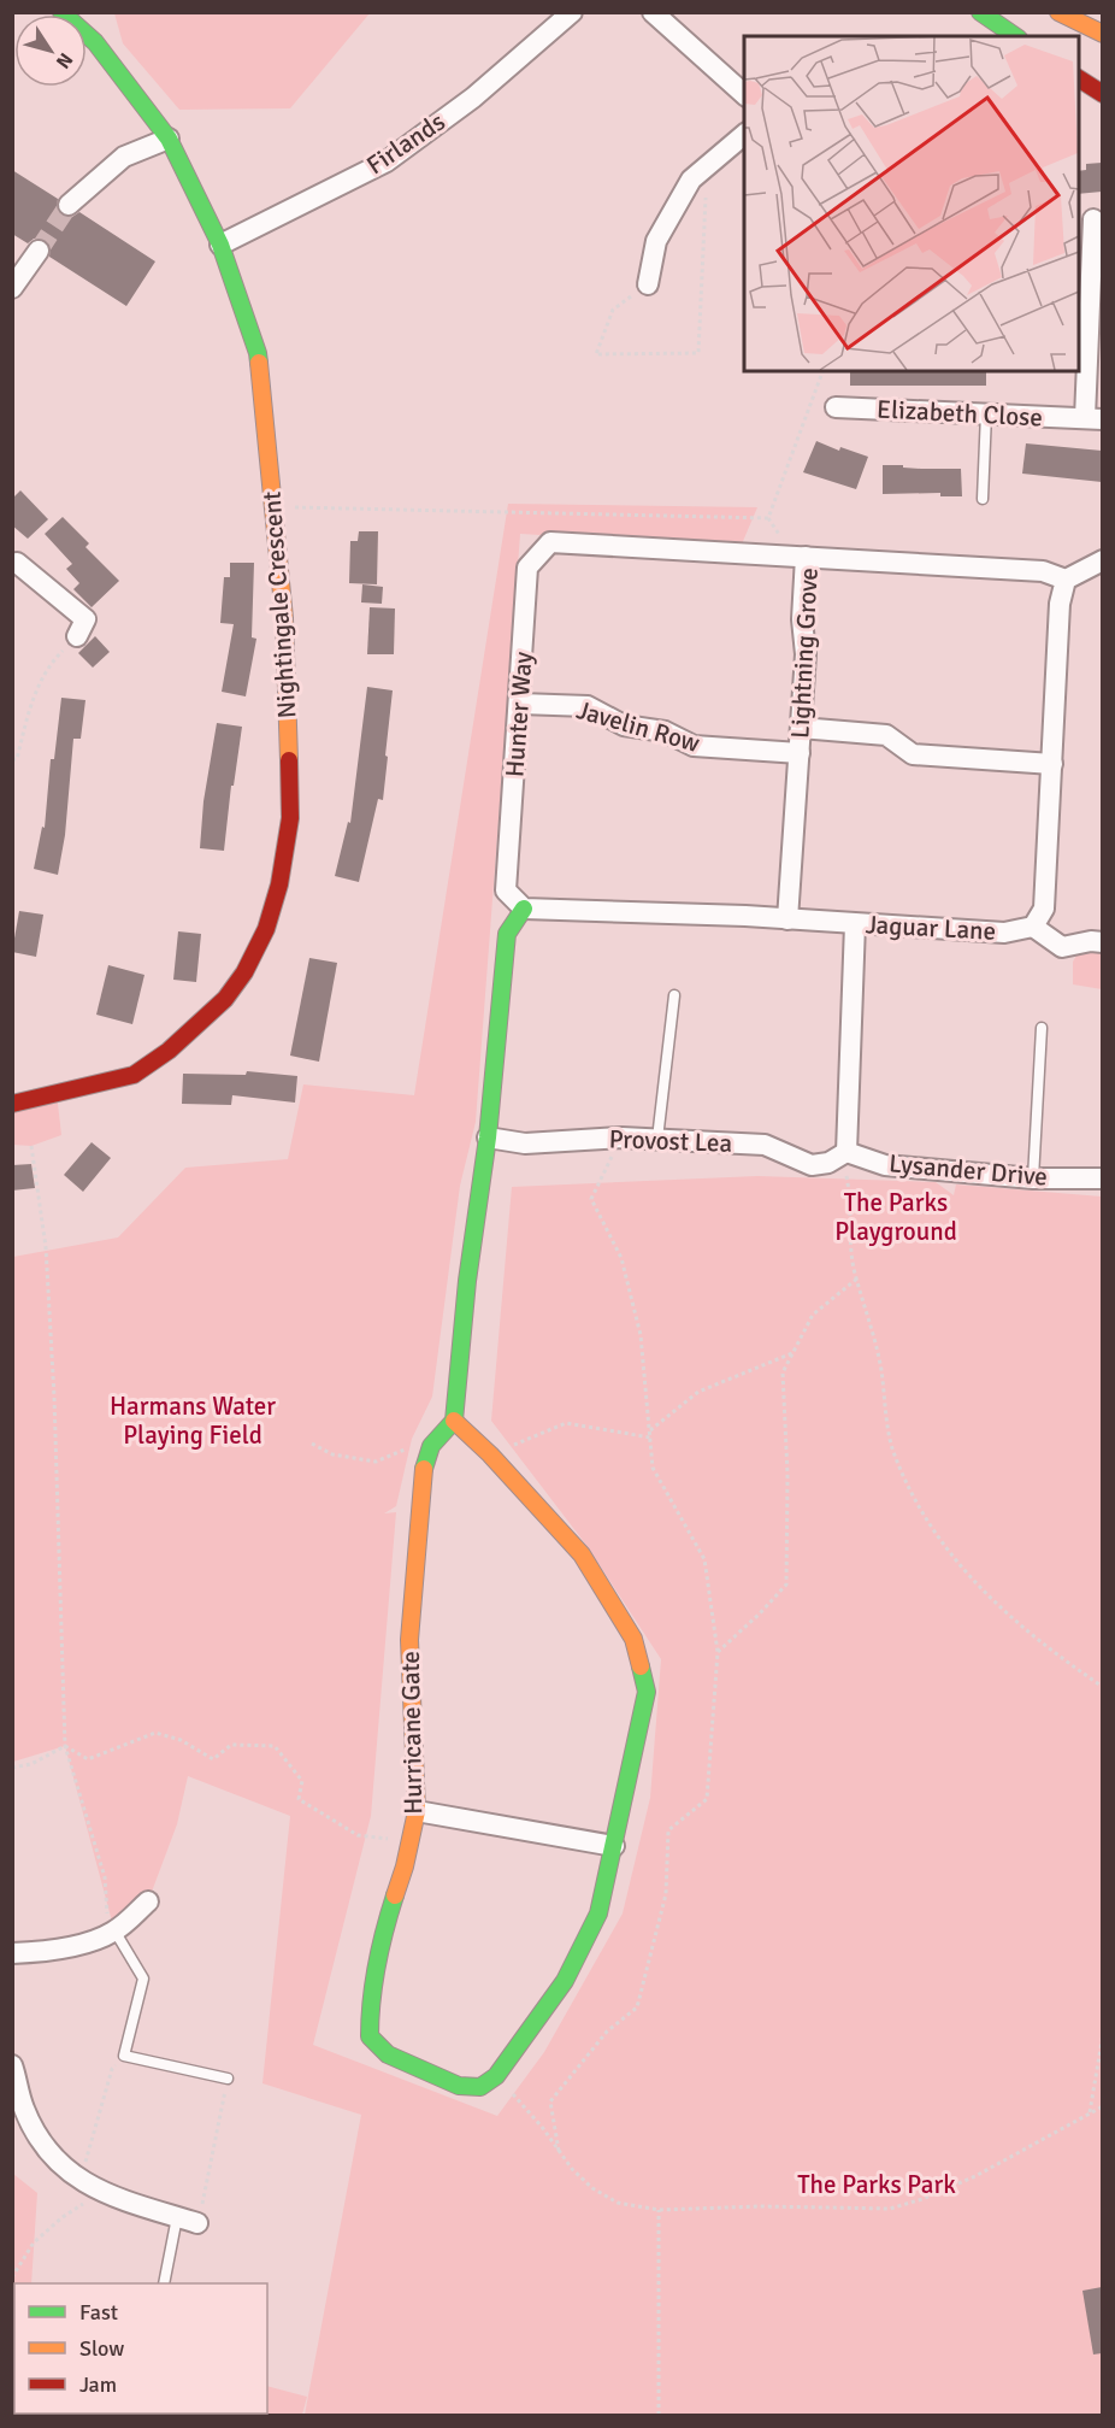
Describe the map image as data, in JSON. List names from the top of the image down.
{
  "streets": {
    "main road": ["Nightingale Crescent", "Hurricane Gate"],
    "street": [
      "Firlands",
      "Elizabeth Close",
      "Lightning Grove",
      "Hunter Way",
      "Javelin Row",
      "Jaguar Lane",
      "Provost Lea",
      "Lysander Drive"
    ]
  },
  "crossings": [
    ["Firlands", "Nightingale Crescent"],
    ["Lightning Grove", "Hunter Way"],
    ["Lightning Grove", "Javelin Row"],
    ["Lightning Grove", "Jaguar Lane"],
    ["Hunter Way", "Javelin Row"],
    ["Hunter Way", "Jaguar Lane"],
    ["Provost Lea", "Lysander Drive"]
  ],
  "parks": ["The Parks Playground", "Harmans Water Playing Field", "The Parks Park"],
  "legend": ["Fast", "Slow", "Jam"],
  "north": "bottom right"
}
